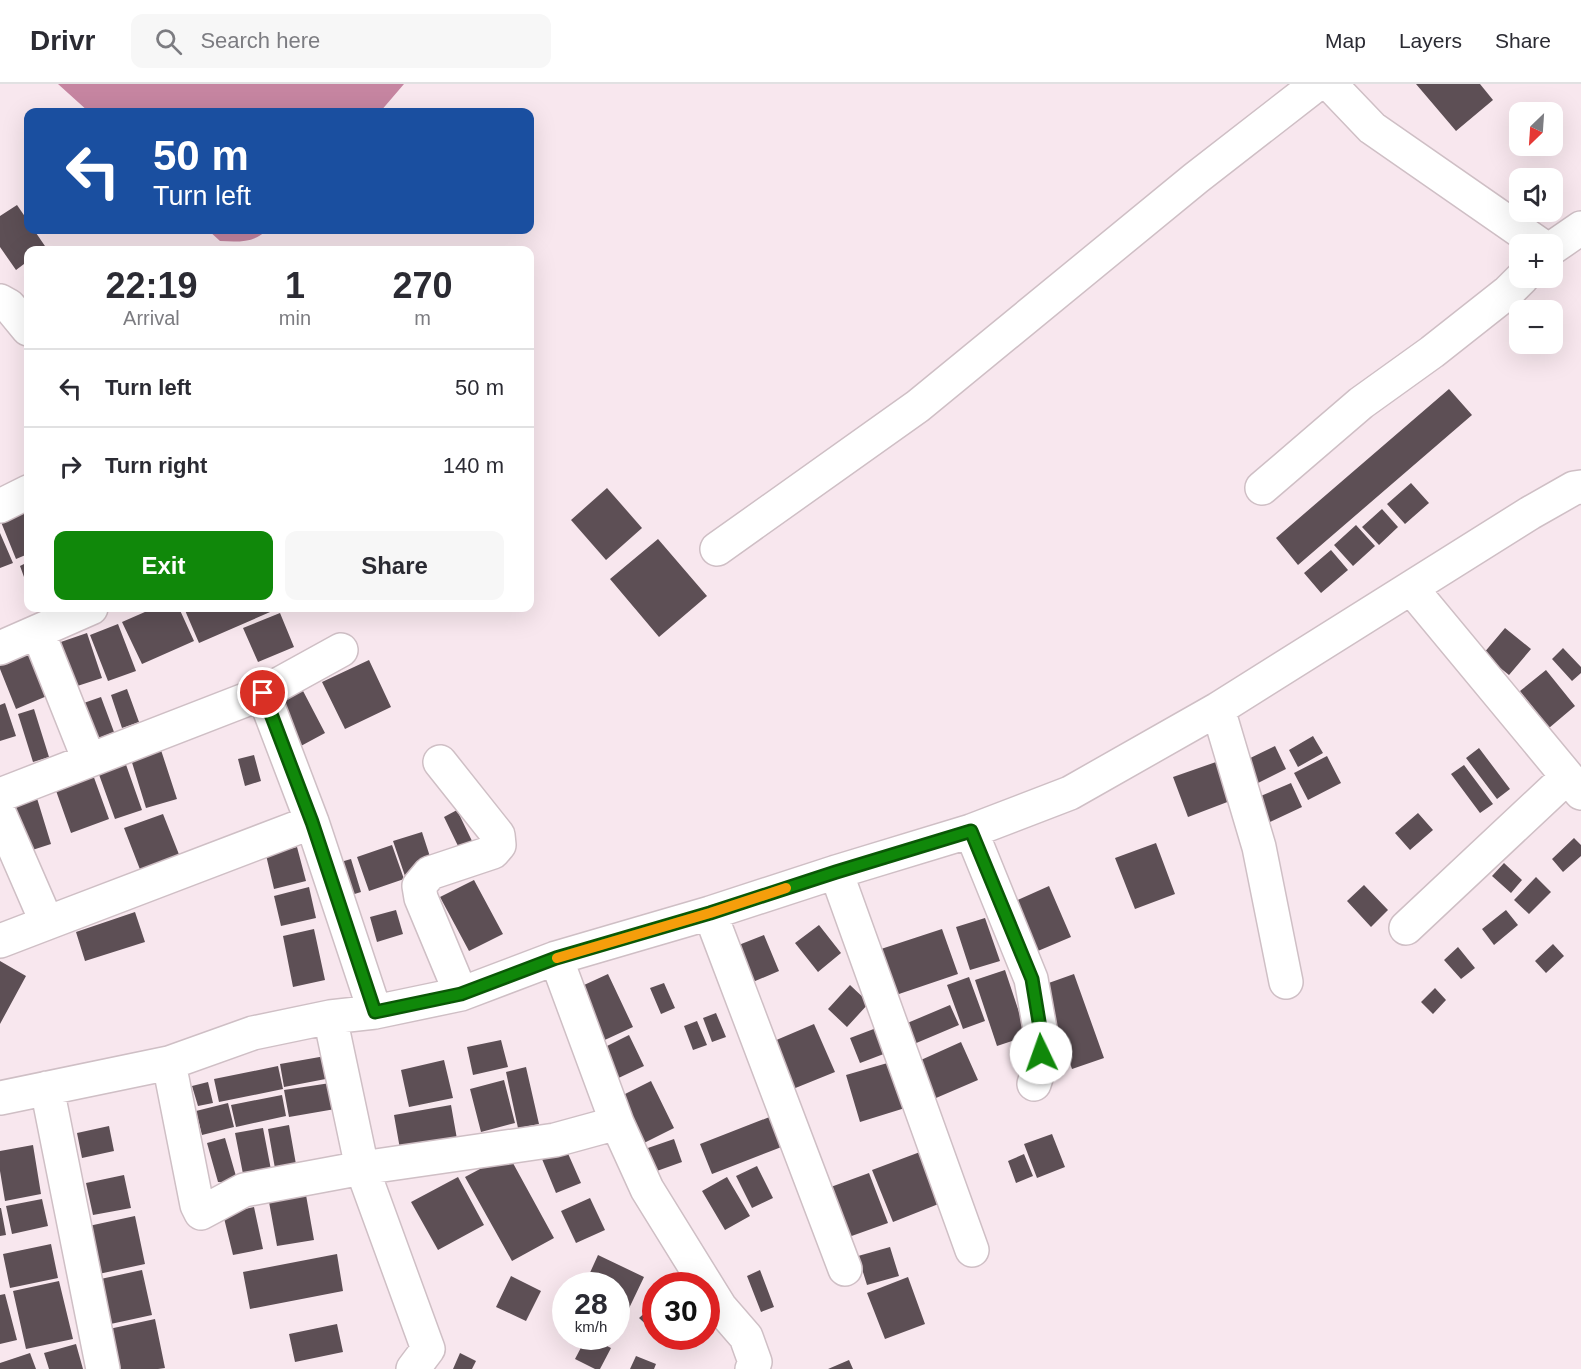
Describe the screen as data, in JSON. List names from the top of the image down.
{
  "north": "bottom left",
  "page": {
    "header": "Drivr",
    "search": "Search here",
    "nav": ["Map", "Layers", "Share"],
    "map_buttons": ["+", "−"],
    "turn": ["50 m", "Turn left"],
    "eta": [
      "22:19",
      "Arrival",
      "1",
      "min",
      "270",
      "m"
    ],
    "list": [
      {
        "name": "Turn left",
        "value": "50 m"
      },
      {
        "name": "Turn right",
        "value": "140 m"
      }
    ],
    "buttons": ["Exit", "Share"],
    "speed": "28 km/h",
    "limit": "30"
  }
}
